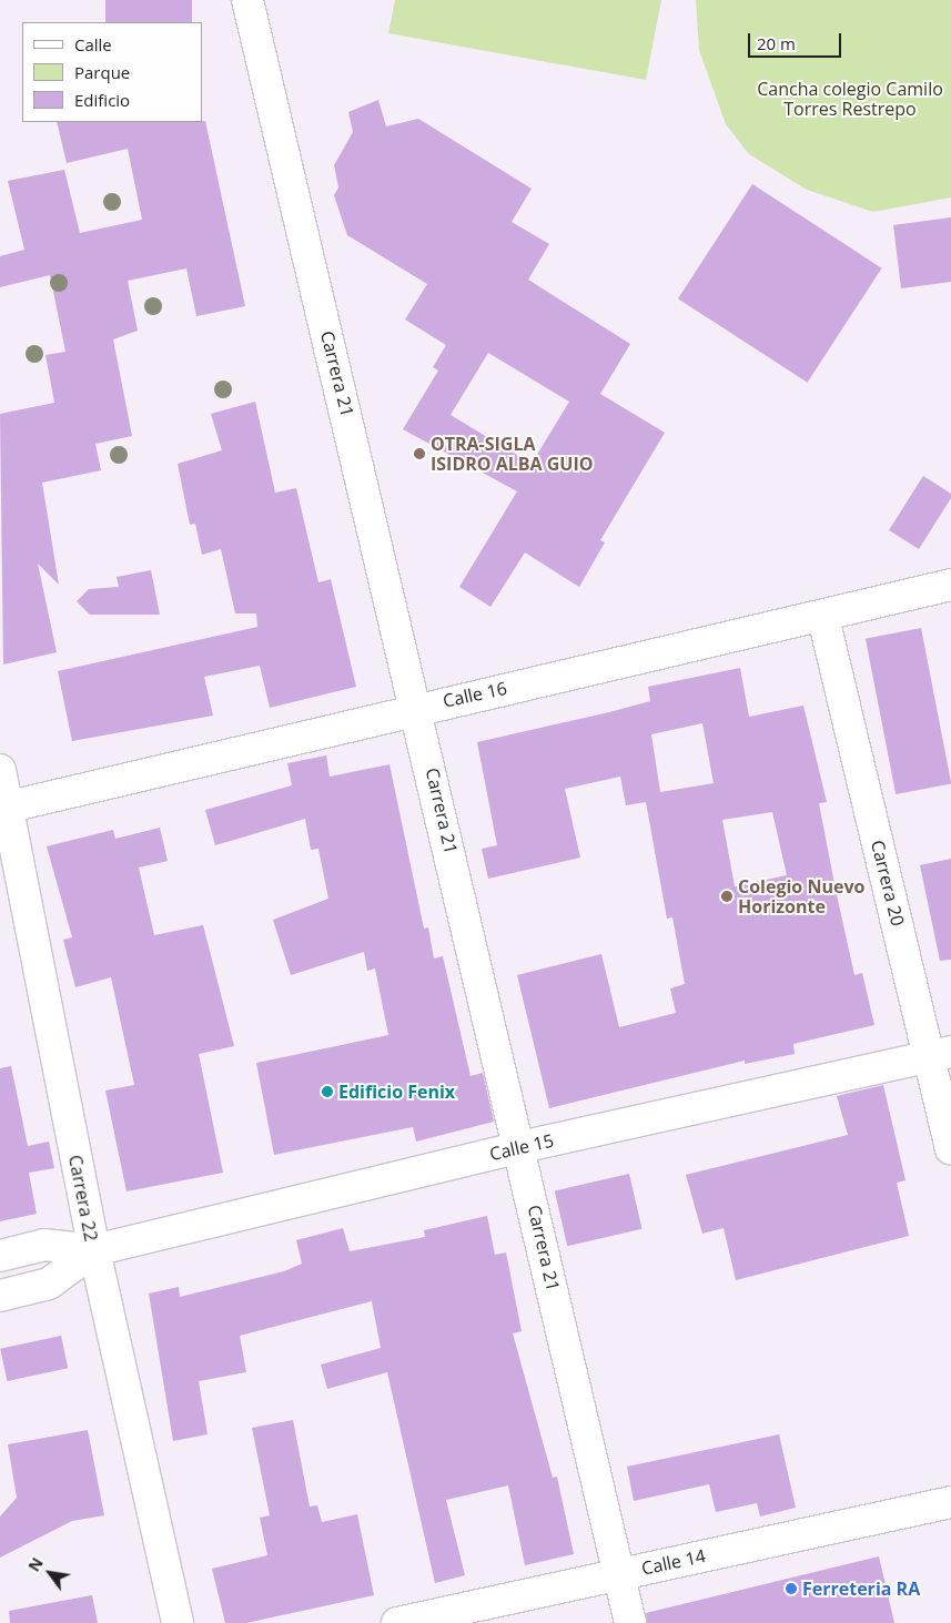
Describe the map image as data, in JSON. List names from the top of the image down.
{
  "streets": {
    "street": [
      "Carrera 21",
      "Calle 16",
      "Carrera 20",
      "Calle 15",
      "Carrera 22",
      "Calle 14"
    ]
  },
  "crossings": [
    ["Carrera 21", "Calle 16"],
    ["Carrera 21", "Calle 15"],
    ["Carrera 21", "Calle 14"],
    ["Calle 16", "Carrera 20"],
    ["Calle 16", "Carrera 22"],
    ["Carrera 20", "Calle 15"],
    ["Calle 15", "Carrera 22"]
  ],
  "parks": ["Cancha colegio Camilo Torres Restrepo"],
  "places": [
    "OTRA-SIGLA ISIDRO ALBA GUIO",
    "Colegio Nuevo Horizonte",
    "Edificio Fenix",
    "Ferreteria RA"
  ],
  "legend": ["Calle", "Parque", "Edificio"],
  "scale_bar": "20 m",
  "north": "top left"
}
